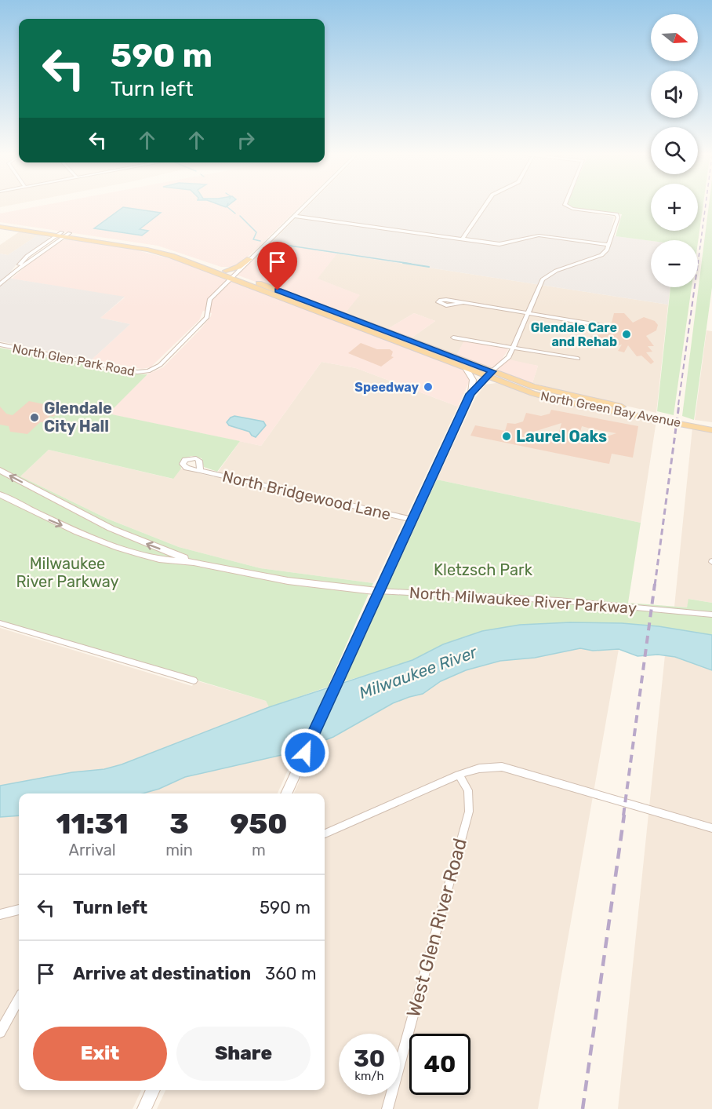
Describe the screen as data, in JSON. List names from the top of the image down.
{
  "streets": {
    "main road": ["North Green Bay Avenue"],
    "street": [
      "North Glen Park Road",
      "North Bridgewood Lane",
      "North Milwaukee River Parkway",
      "West Glen River Road"
    ]
  },
  "crossings": [
    ["North Glen Park Road", "North Green Bay Avenue"]
  ],
  "water": ["Milwaukee River"],
  "parks": ["Milwaukee River Parkway", "Kletzsch Park"],
  "places": [
    "Glendale Care and Rehab",
    "Speedway",
    "Glendale City Hall",
    "Laurel Oaks"
  ],
  "north": "right",
  "page": {
    "map_buttons": ["+", "−"],
    "turn": ["590 m", "Turn left"],
    "eta": [
      "11:31",
      "Arrival",
      "3",
      "min",
      "950",
      "m"
    ],
    "list": [
      {
        "name": "Turn left",
        "value": "590 m"
      },
      {
        "name": "Arrive at destination",
        "value": "360 m"
      }
    ],
    "buttons": ["Exit", "Share"],
    "speed": "30 km/h",
    "limit": "40"
  }
}
